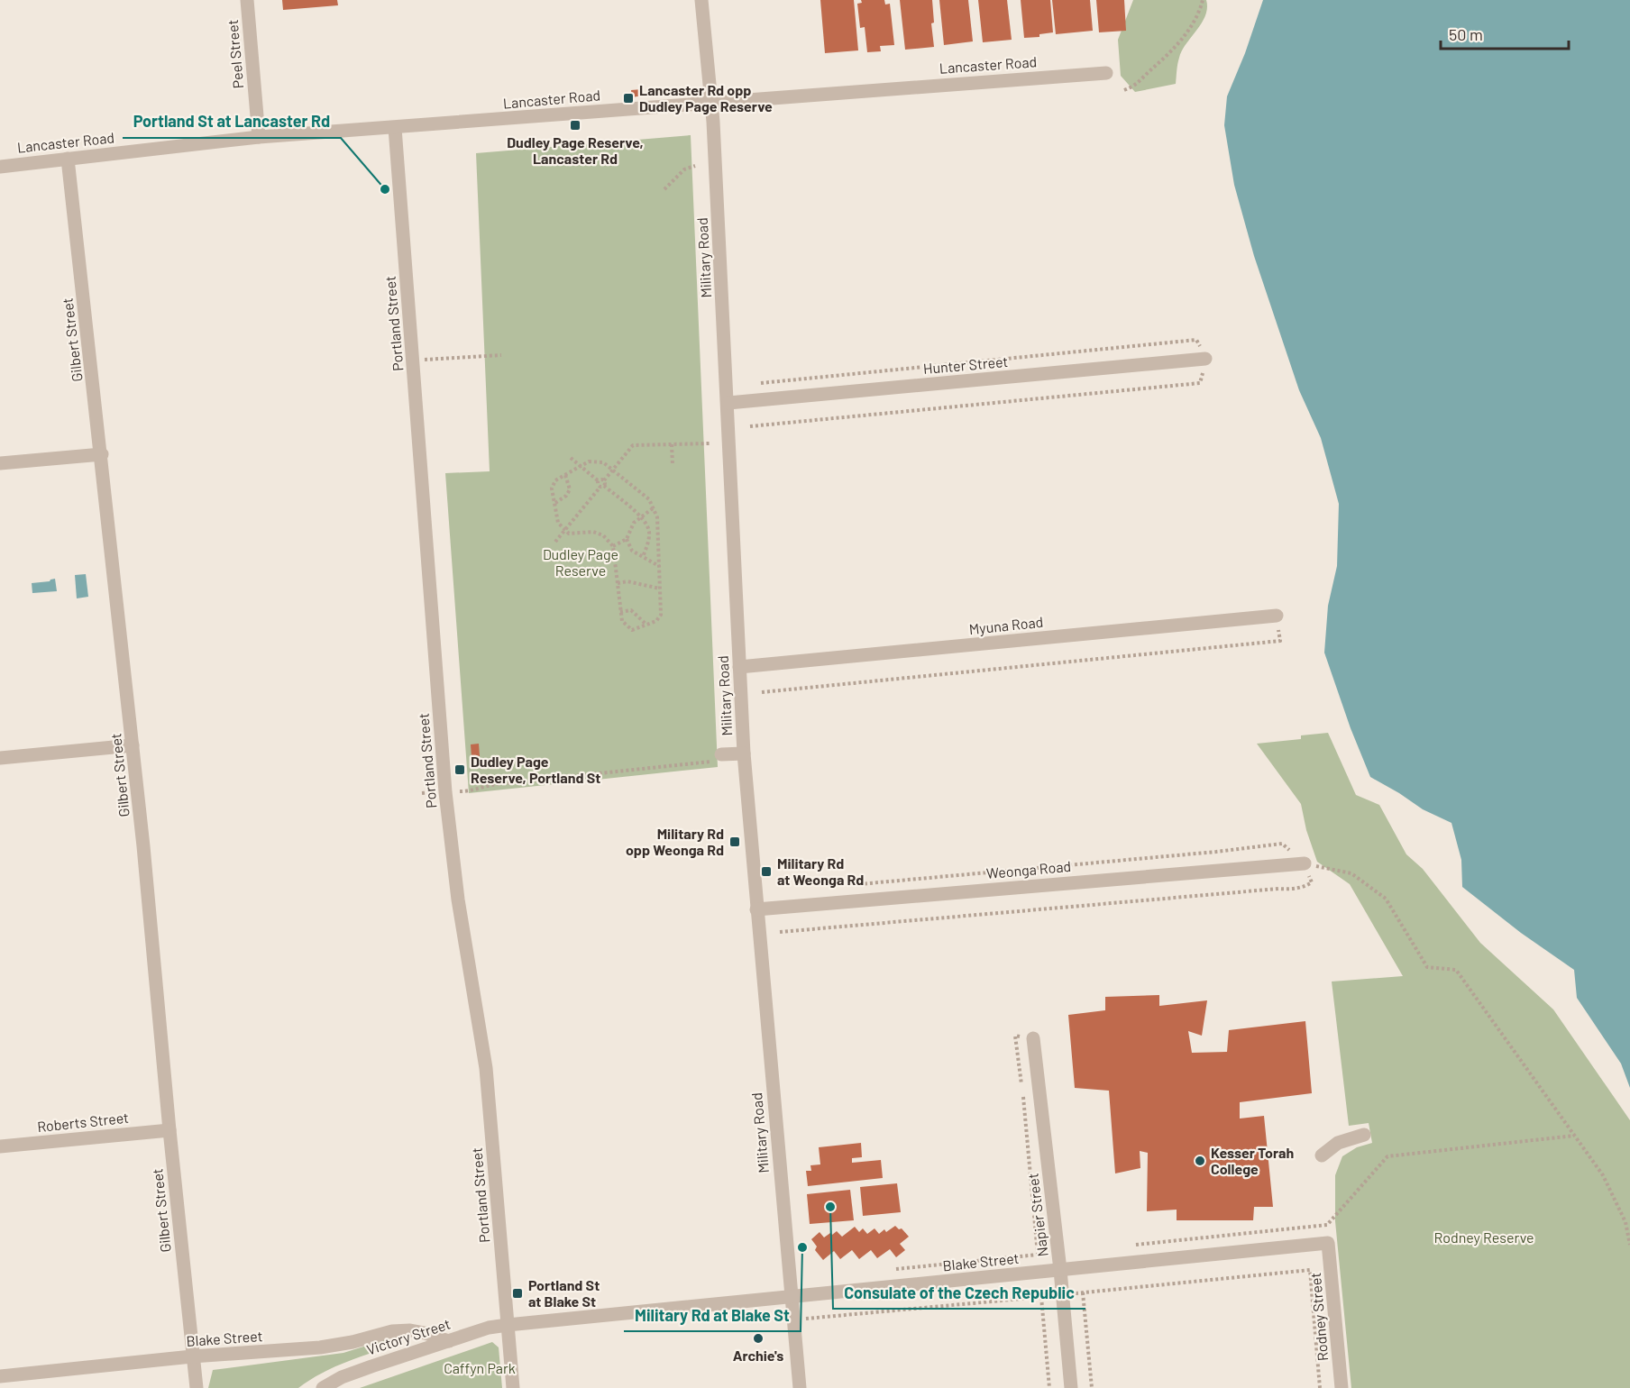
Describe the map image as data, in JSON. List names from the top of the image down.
{
  "streets": {
    "street": [
      "Peel Street",
      "Lancaster Road",
      "Military Road",
      "Portland Street",
      "Gilbert Street",
      "Hunter Street",
      "Myuna Road",
      "Weonga Road",
      "Roberts Street",
      "Napier Street",
      "Blake Street",
      "Rodney Street",
      "Victory Street"
    ]
  },
  "crossings": [
    ["Peel Street", "Lancaster Road"],
    ["Lancaster Road", "Military Road"],
    ["Lancaster Road", "Portland Street"],
    ["Lancaster Road", "Gilbert Street"],
    ["Military Road", "Hunter Street"],
    ["Military Road", "Myuna Road"],
    ["Military Road", "Weonga Road"],
    ["Military Road", "Blake Street"],
    ["Portland Street", "Blake Street"],
    ["Portland Street", "Victory Street"],
    ["Gilbert Street", "Roberts Street"],
    ["Gilbert Street", "Blake Street"],
    ["Napier Street", "Blake Street"],
    ["Blake Street", "Rodney Street"],
    ["Blake Street", "Victory Street"]
  ],
  "parks": ["Dudley Page Reserve", "Rodney Reserve", "Caffyn Park"],
  "places": {
    "transit": [
      "Lancaster Rd opp Dudley Page Reserve",
      "Dudley Page Reserve, Lancaster Rd",
      "Dudley Page Reserve, Portland St",
      "Military Rd opp Weonga Rd",
      "Military Rd at Weonga Rd",
      "Portland St at Blake St"
    ],
    "other": [
      "Portland St at Lancaster Rd",
      "Kesser Torah College",
      "Consulate of the Czech Republic",
      "Military Rd at Blake St",
      "Archie's"
    ]
  },
  "scale_bar": "50 m"
}
